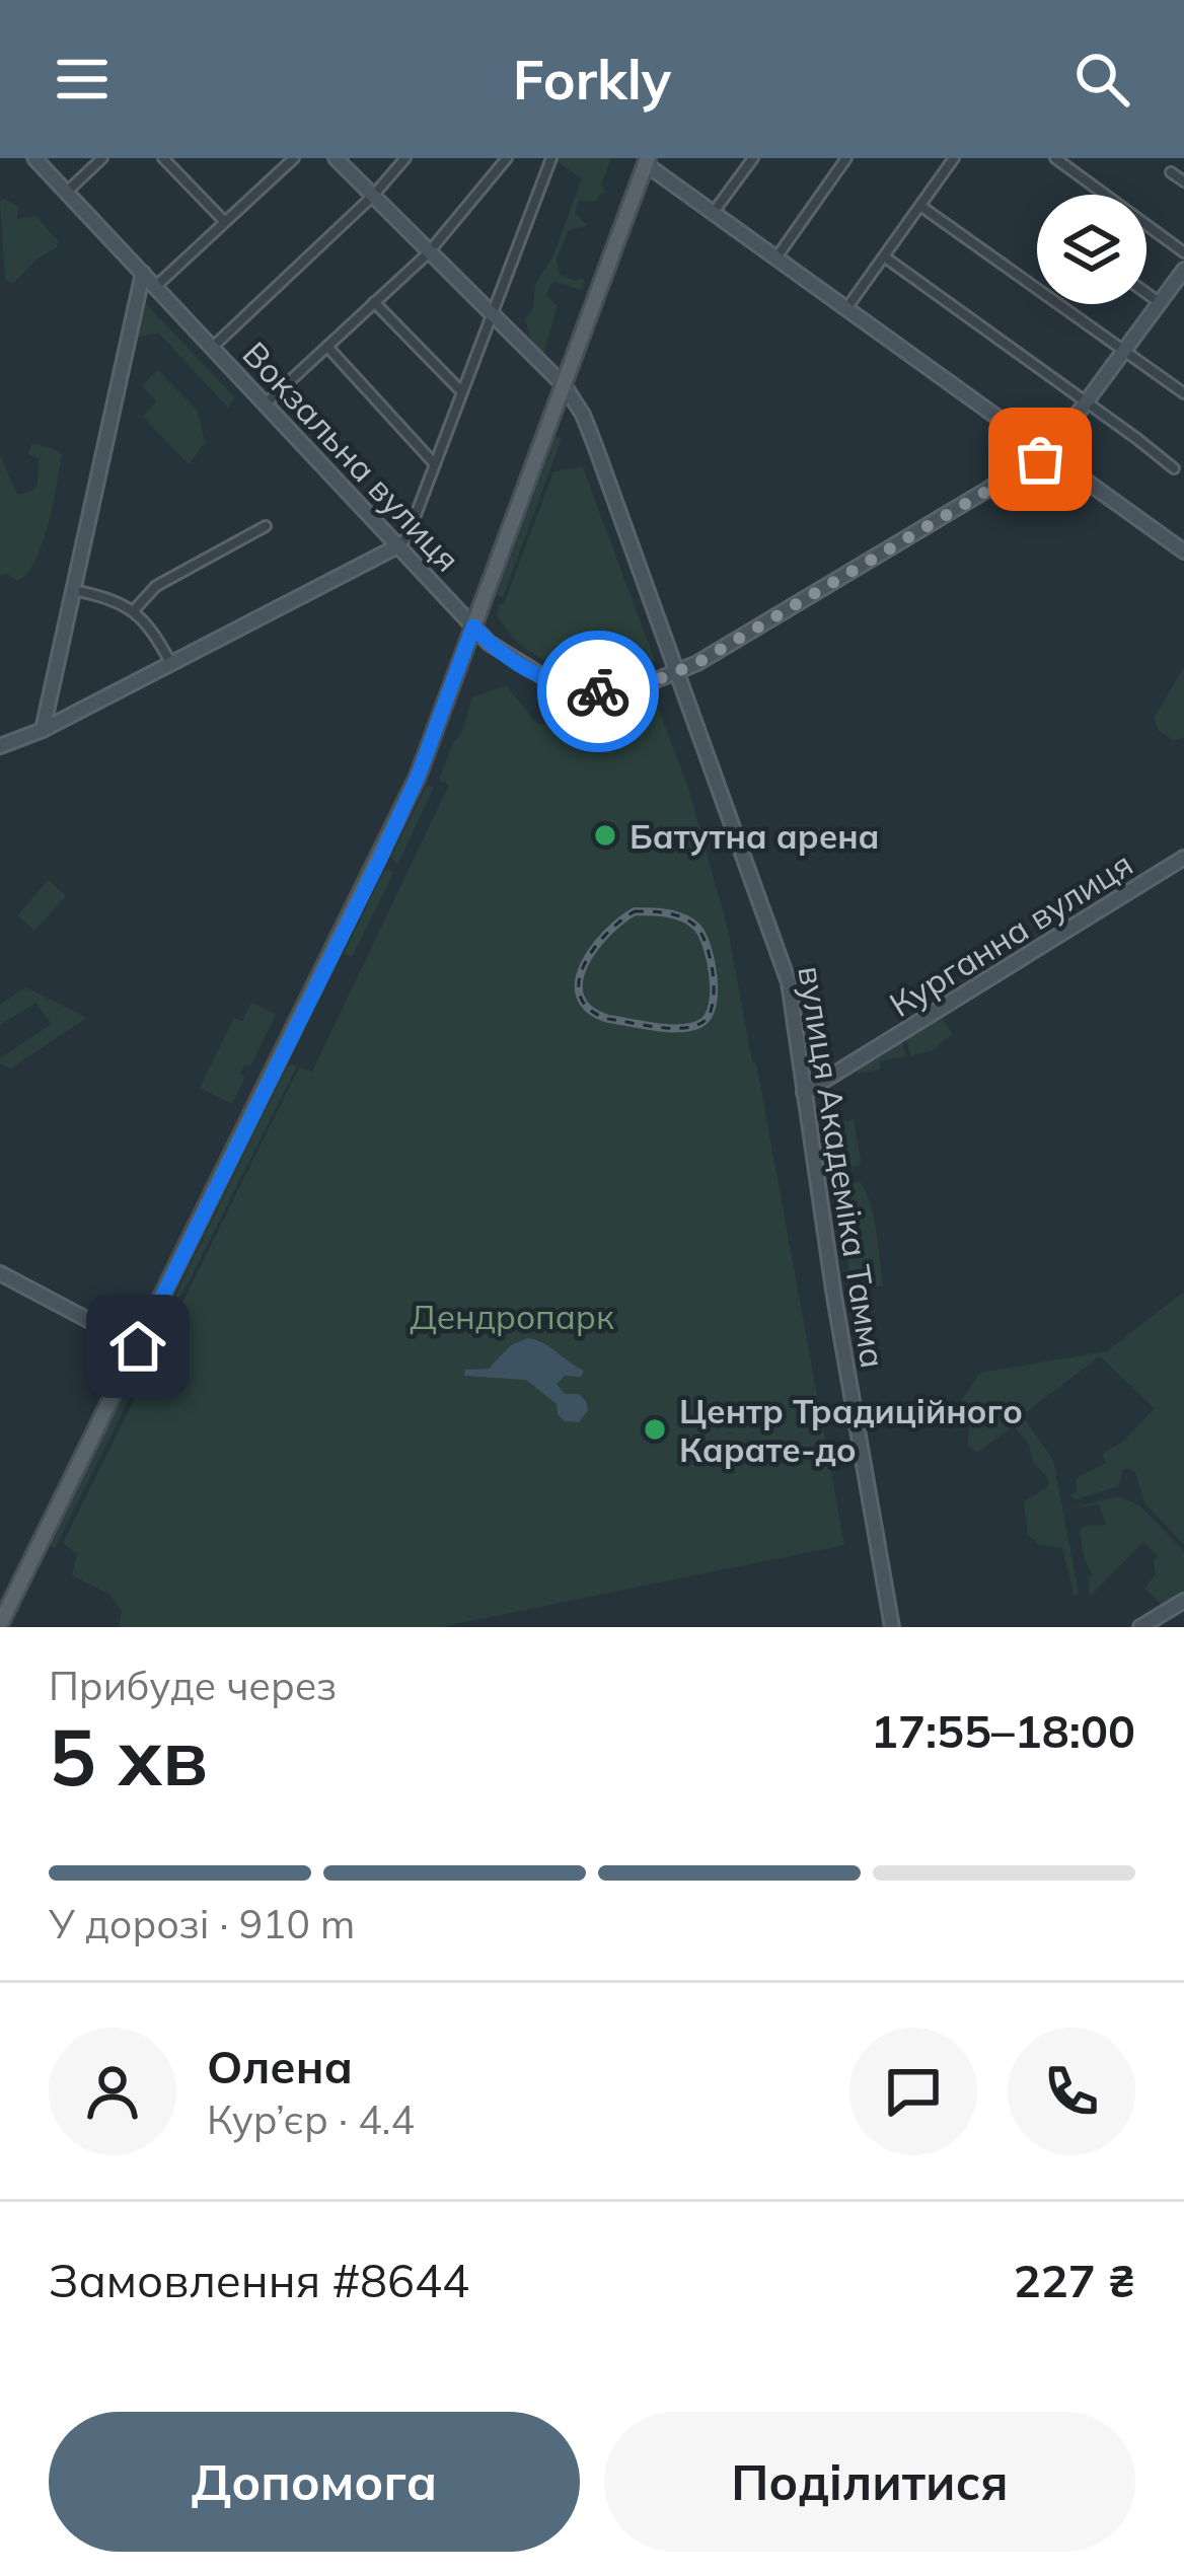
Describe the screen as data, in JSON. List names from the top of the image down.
{
  "streets": {
    "main road": ["Вокзальна вулиця", "Курганна вулиця", "вулиця Академіка Тамма"]
  },
  "crossings": [
    ["Вокзальна вулиця", "вулиця Академіка Тамма"],
    ["Курганна вулиця", "вулиця Академіка Тамма"]
  ],
  "parks": ["Дендропарк"],
  "places": ["Батутна арена", "Центр Традиційного Карате-до"],
  "page": {
    "header": "Forkly",
    "heading": ["5 хв", "Прибуде через", "17:55–18:00"],
    "panel": [
      "Олена",
      "Кур’єр · 4.4",
      "Замовлення #8644",
      "227 ₴"
    ],
    "bar": "У дорозі · 910 m",
    "buttons": ["Допомога", "Поділитися"]
  }
}
